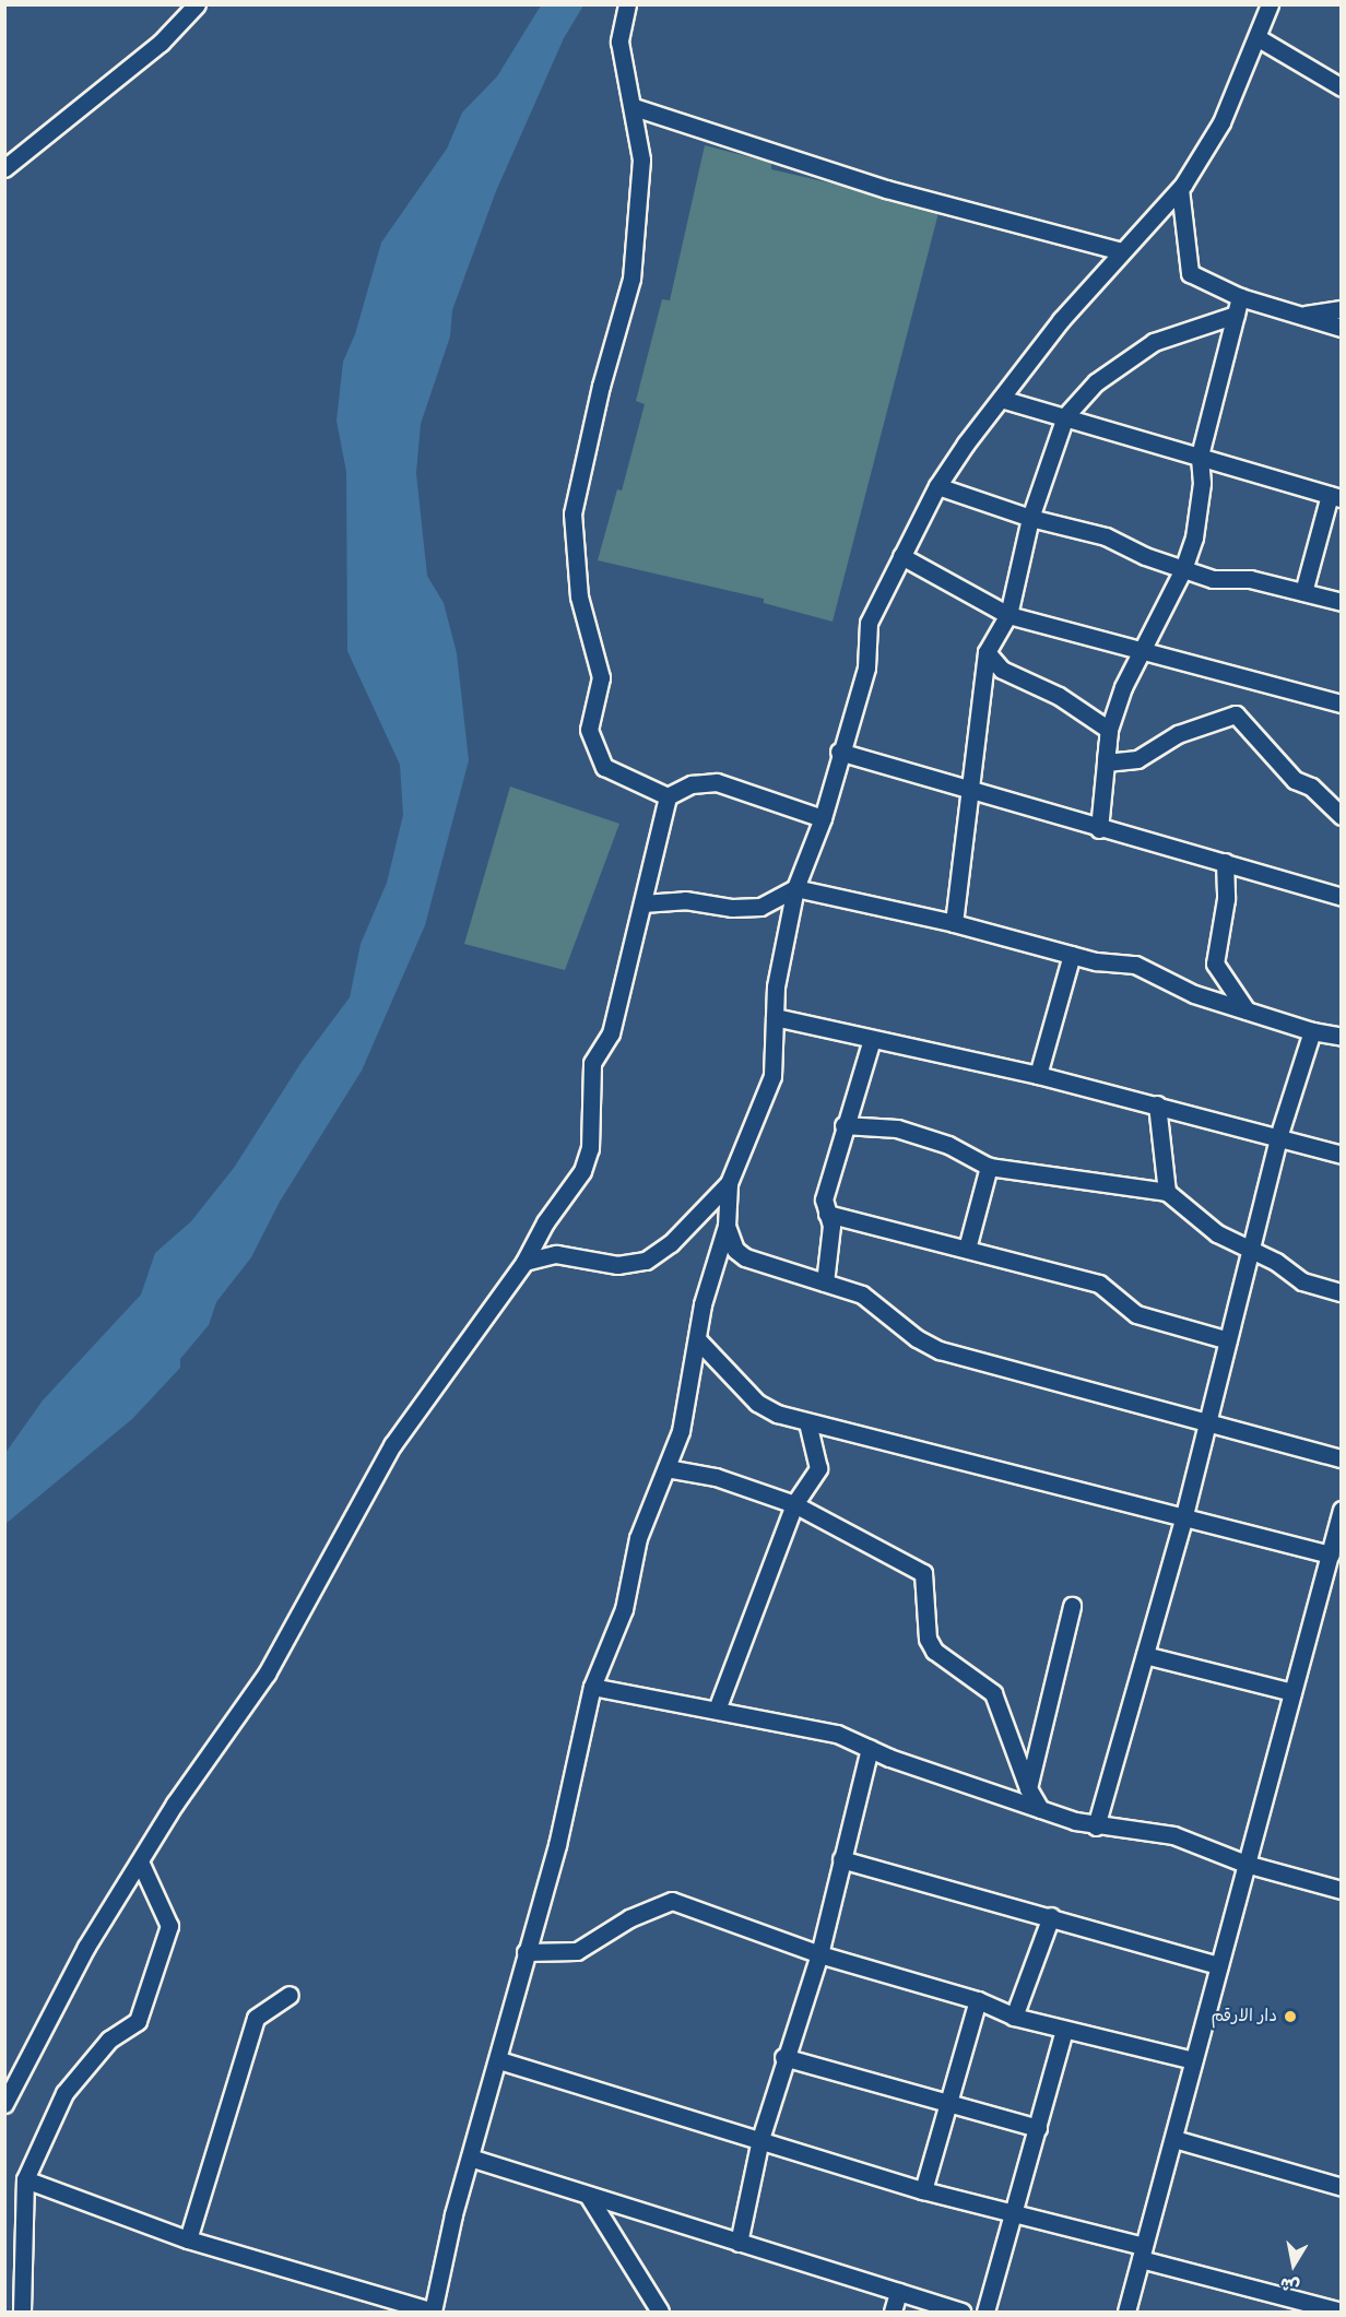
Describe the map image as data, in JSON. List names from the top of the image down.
{
  "places": ["دار الارقم"],
  "north": "bottom"
}
